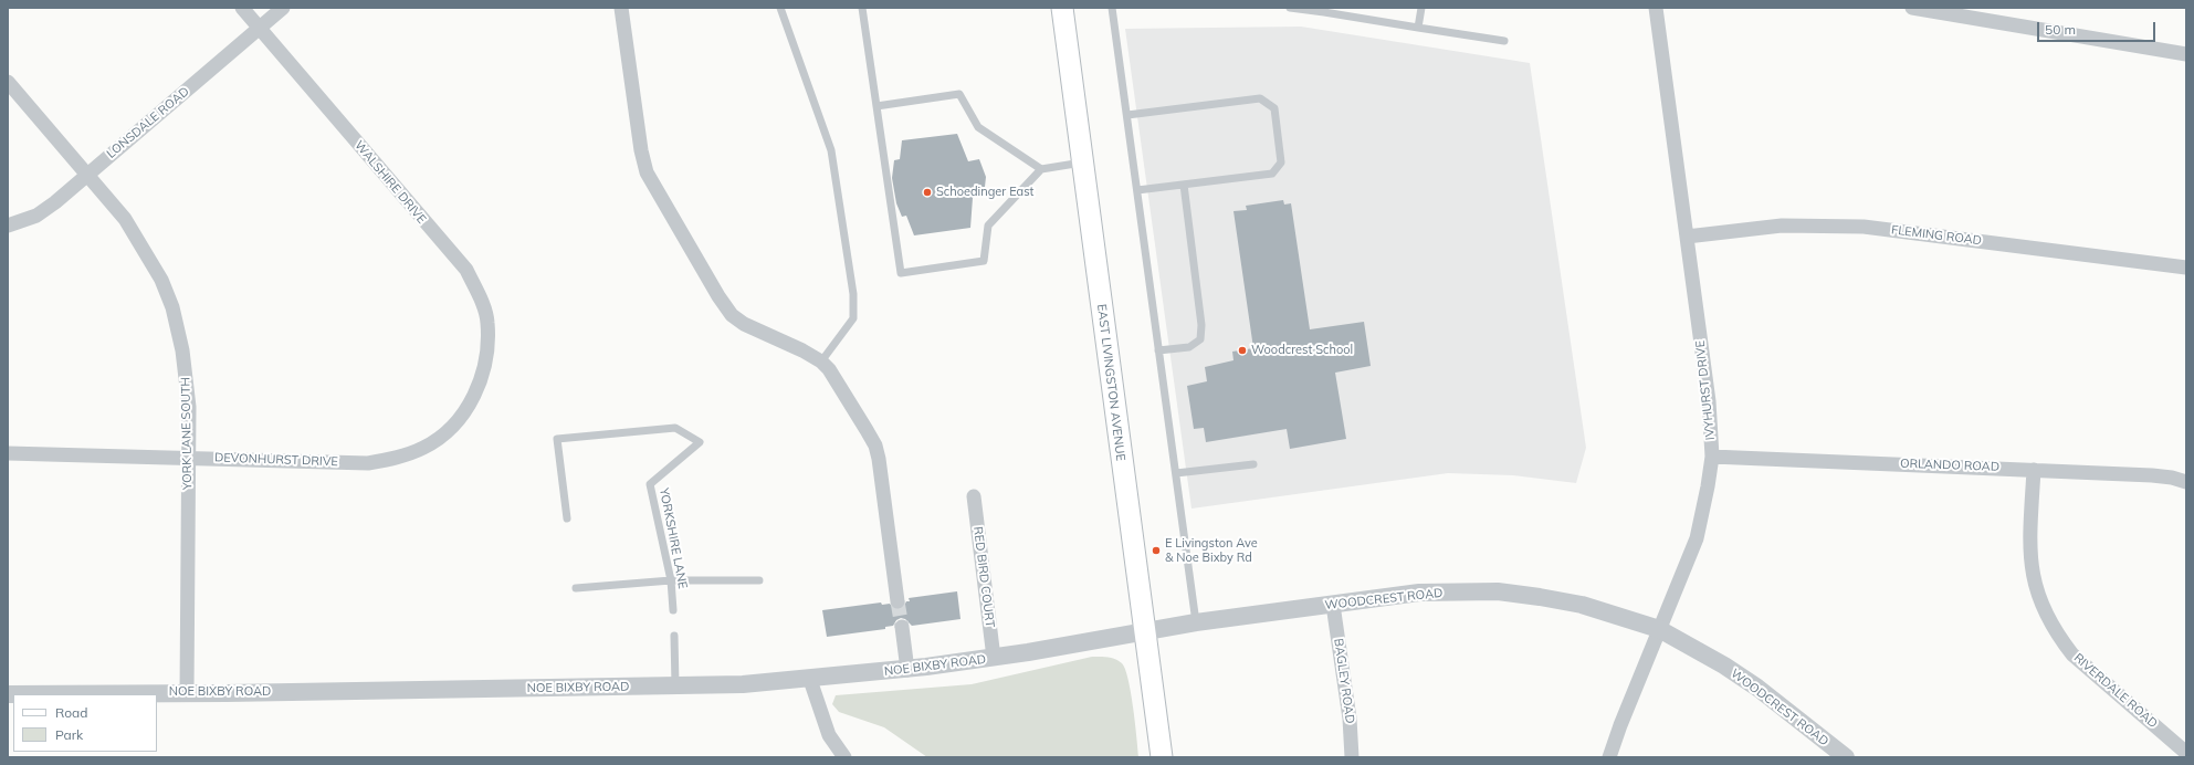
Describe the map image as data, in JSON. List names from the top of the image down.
{
  "streets": {
    "main road": ["EAST LIVINGSTON AVENUE"],
    "street": [
      "LONSDALE ROAD",
      "WALSHIRE DRIVE",
      "FLEMING ROAD",
      "IVYHURST DRIVE",
      "YORK LANE SOUTH",
      "DEVONHURST DRIVE",
      "ORLANDO ROAD",
      "RED BIRD COURT",
      "WOODCREST ROAD",
      "NOE BIXBY ROAD",
      "BAGLEY ROAD",
      "RIVERDALE ROAD"
    ],
    "lane": ["YORKSHIRE LANE"]
  },
  "crossings": [
    ["LONSDALE ROAD", "WALSHIRE DRIVE"],
    ["LONSDALE ROAD", "YORK LANE SOUTH"],
    ["WALSHIRE DRIVE", "DEVONHURST DRIVE"],
    ["FLEMING ROAD", "IVYHURST DRIVE"],
    ["EAST LIVINGSTON AVENUE", "WOODCREST ROAD"],
    ["EAST LIVINGSTON AVENUE", "NOE BIXBY ROAD"],
    ["IVYHURST DRIVE", "ORLANDO ROAD"],
    ["IVYHURST DRIVE", "WOODCREST ROAD"],
    ["YORK LANE SOUTH", "DEVONHURST DRIVE"],
    ["YORK LANE SOUTH", "NOE BIXBY ROAD"],
    ["ORLANDO ROAD", "RIVERDALE ROAD"],
    ["RED BIRD COURT", "NOE BIXBY ROAD"],
    ["WOODCREST ROAD", "NOE BIXBY ROAD"],
    ["WOODCREST ROAD", "BAGLEY ROAD"]
  ],
  "places": ["Schoedinger East", "Woodcrest School", "E Livingston Ave & Noe Bixby Rd"],
  "legend": ["Road", "Park"],
  "scale_bar": "50 m"
}
